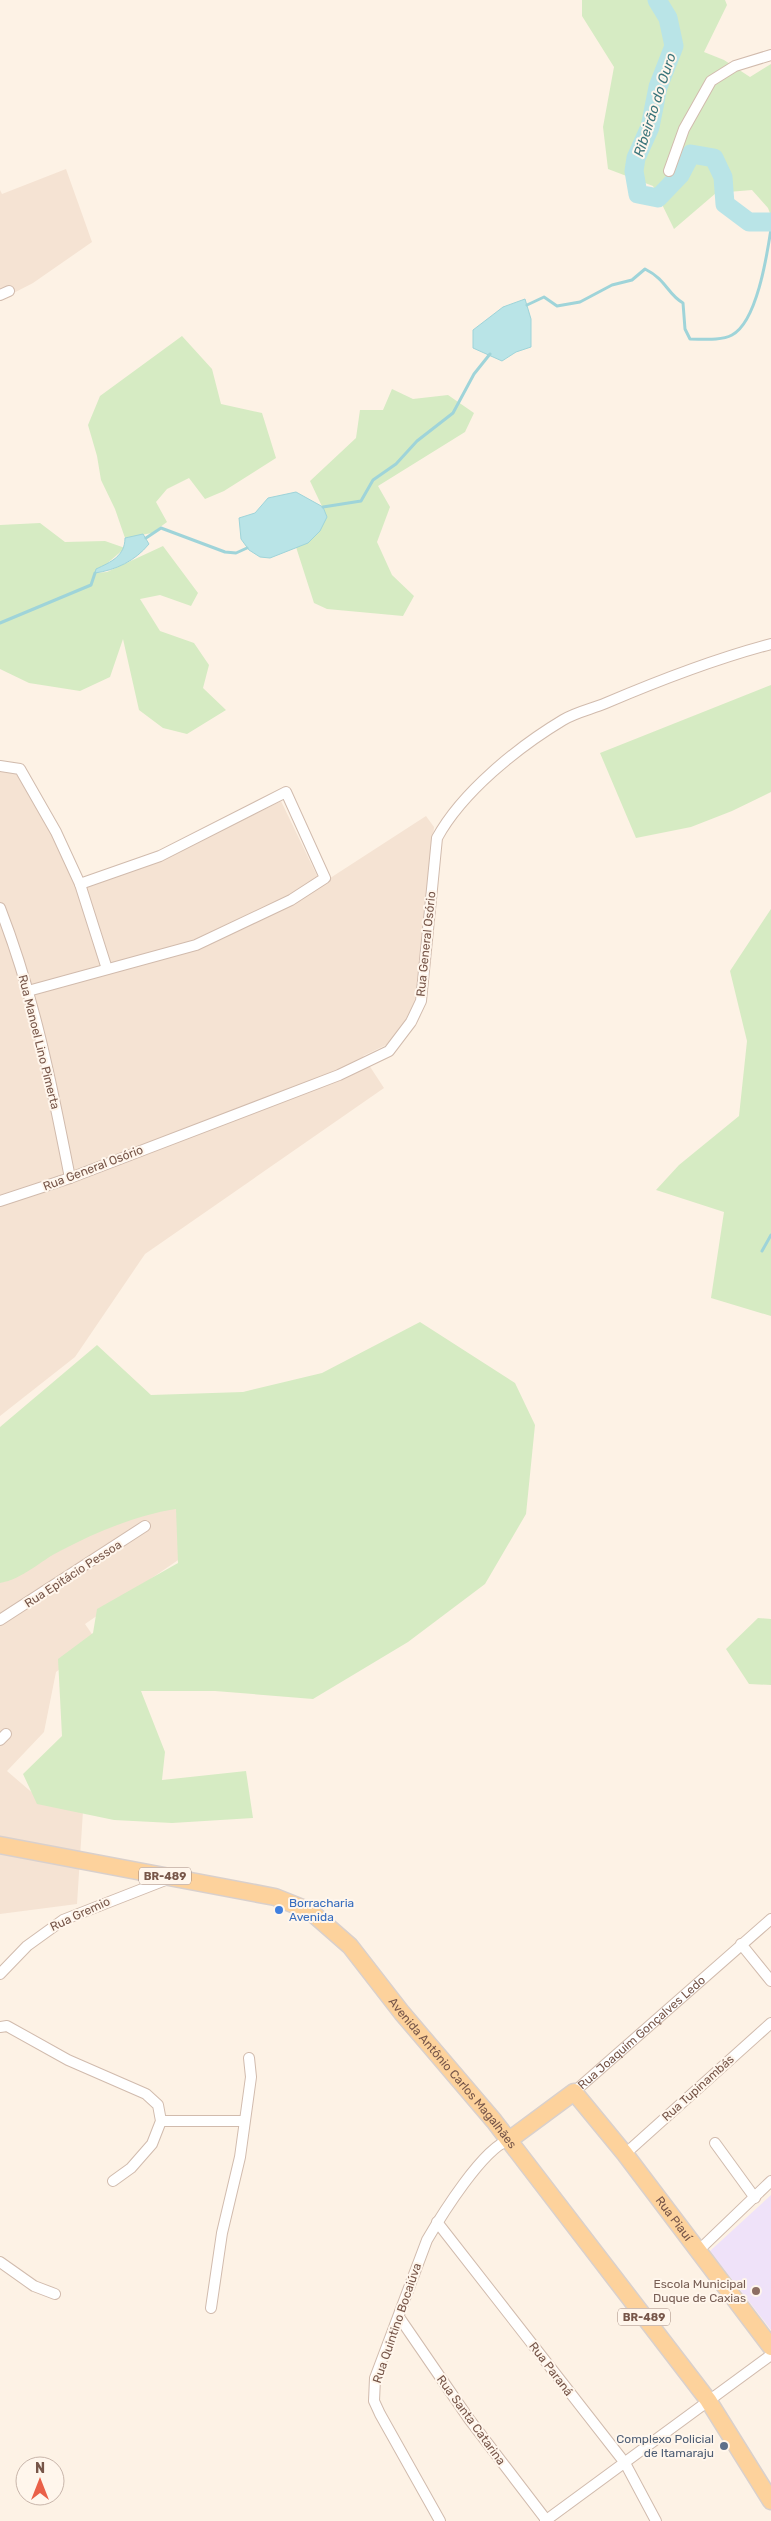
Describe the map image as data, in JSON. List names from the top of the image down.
{
  "streets": {
    "main road": [
      "BR-489",
      "Rua Joaquim Gonçalves Ledo",
      "Avenida Antônio Carlos Magalhães",
      "Rua Piauí"
    ],
    "street": [
      "Rua General Osório",
      "Rua Manoel Lino Pimerta",
      "Rua Epitácio Pessoa",
      "Rua Gremio",
      "Rua Tupinambás",
      "Rua Quintino Bocaiúva",
      "Rua Paraná",
      "Rua Santa Catarina"
    ]
  },
  "crossings": [
    ["Rua General Osório", "Rua Manoel Lino Pimerta"],
    ["Rua Gremio", "Avenida Antônio Carlos Magalhães"],
    ["Rua Joaquim Gonçalves Ledo", "Avenida Antônio Carlos Magalhães"],
    ["Rua Joaquim Gonçalves Ledo", "Rua Piauí"],
    ["Rua Joaquim Gonçalves Ledo", "Rua Quintino Bocaiúva"],
    ["Avenida Antônio Carlos Magalhães", "Rua Quintino Bocaiúva"],
    ["Rua Tupinambás", "Rua Piauí"],
    ["Rua Quintino Bocaiúva", "Rua Paraná"],
    ["Rua Quintino Bocaiúva", "Rua Santa Catarina"]
  ],
  "water": ["Ribeirão do Ouro"],
  "places": ["Borracharia Avenida", "Escola Municipal Duque de Caxias", "Complexo Policial de Itamaraju"],
  "north": "top"
}
